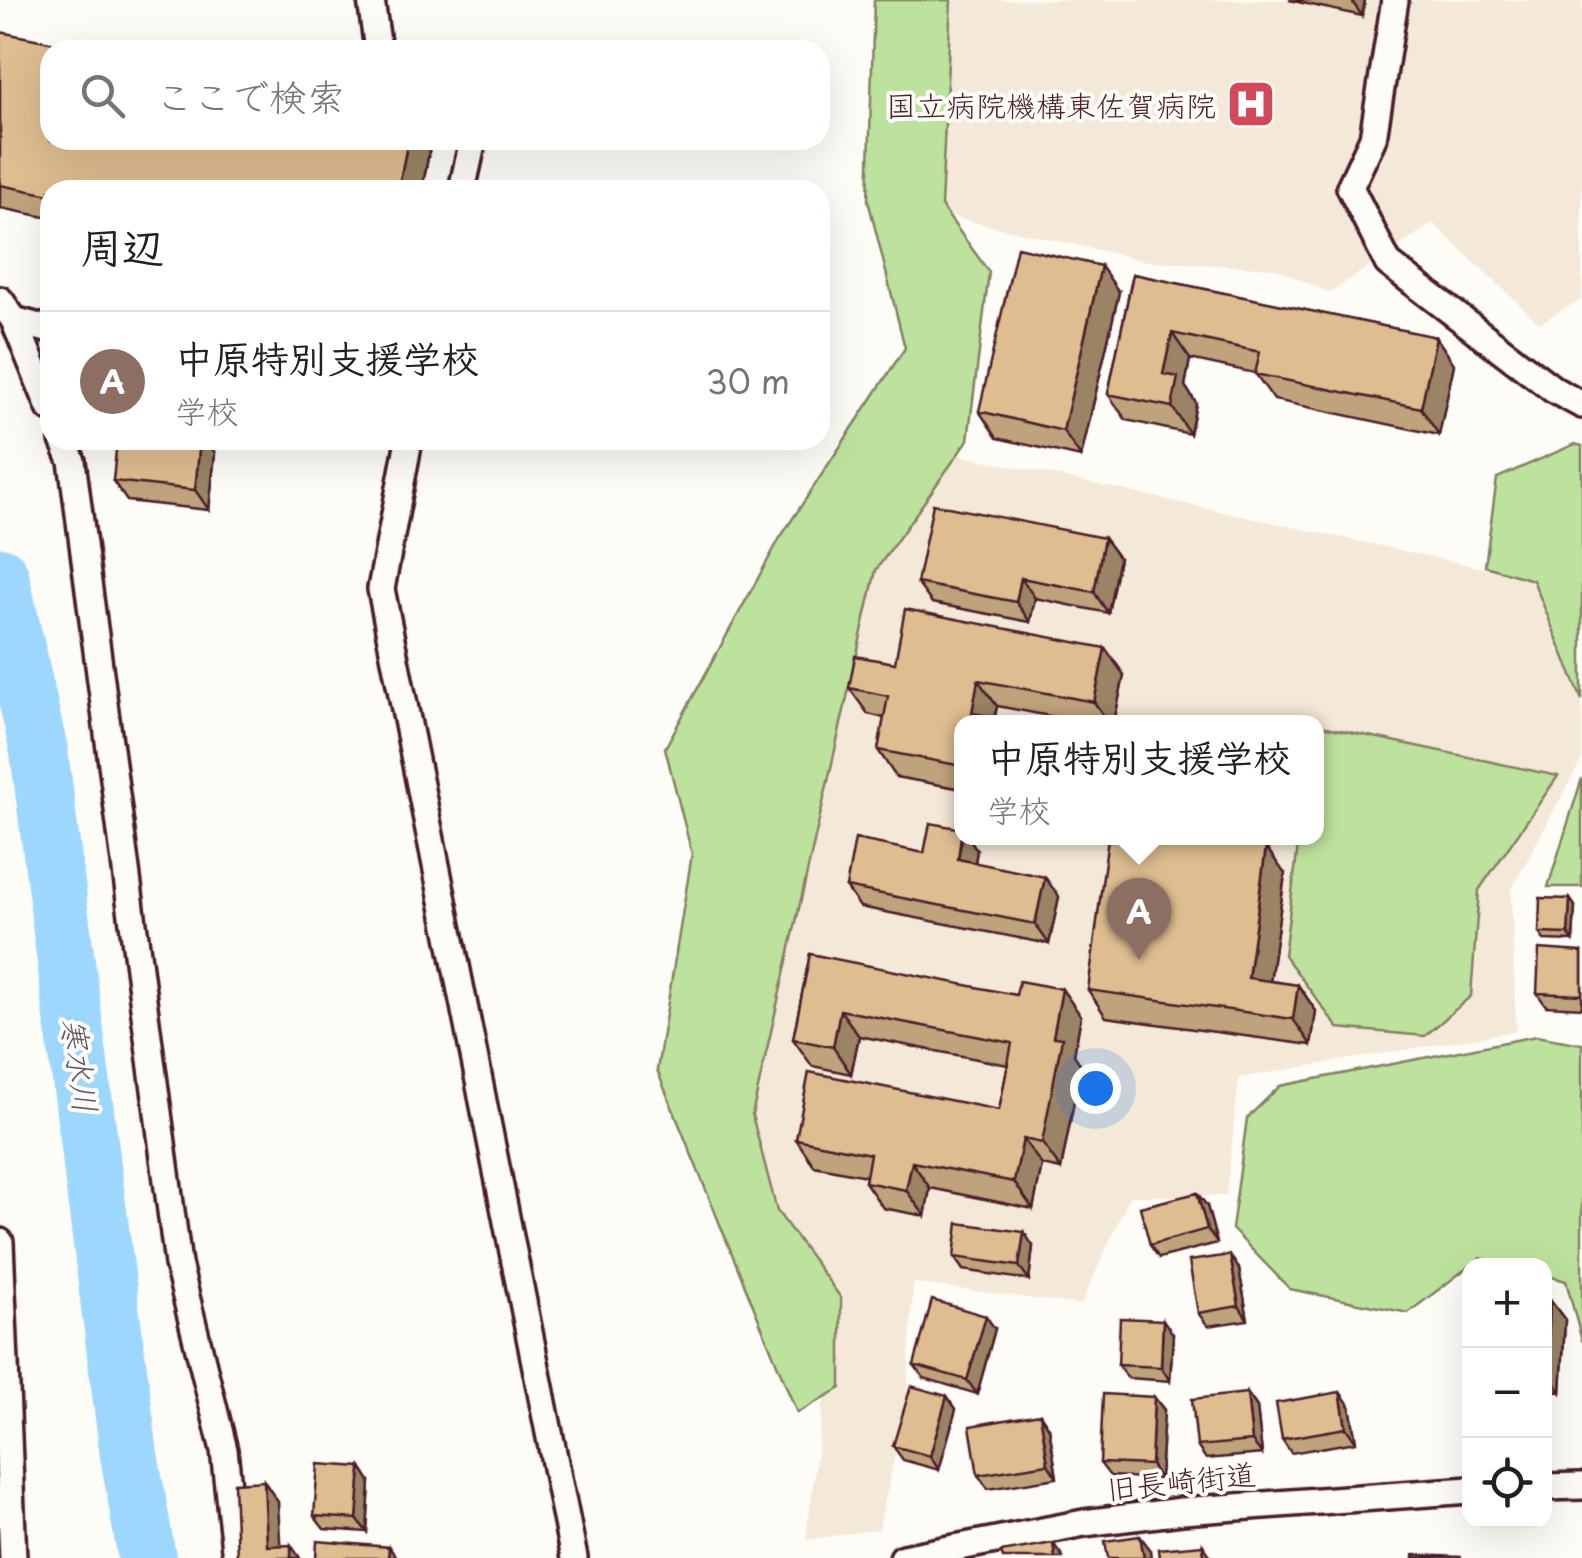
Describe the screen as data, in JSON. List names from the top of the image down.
{
  "streets": {
    "street": ["旧長崎街道"]
  },
  "water": ["寒水川"],
  "places": {
    "hospital": ["国立病院機構東佐賀病院"]
  },
  "page": {
    "search": "ここで検索",
    "heading": "周辺",
    "list": [
      {
        "mark": "A",
        "name": "中原特別支援学校",
        "note": "学校",
        "value": "30 m"
      }
    ],
    "popup": ["中原特別支援学校", "学校"],
    "pins": "A",
    "map_buttons": ["+", "−"]
  }
}
